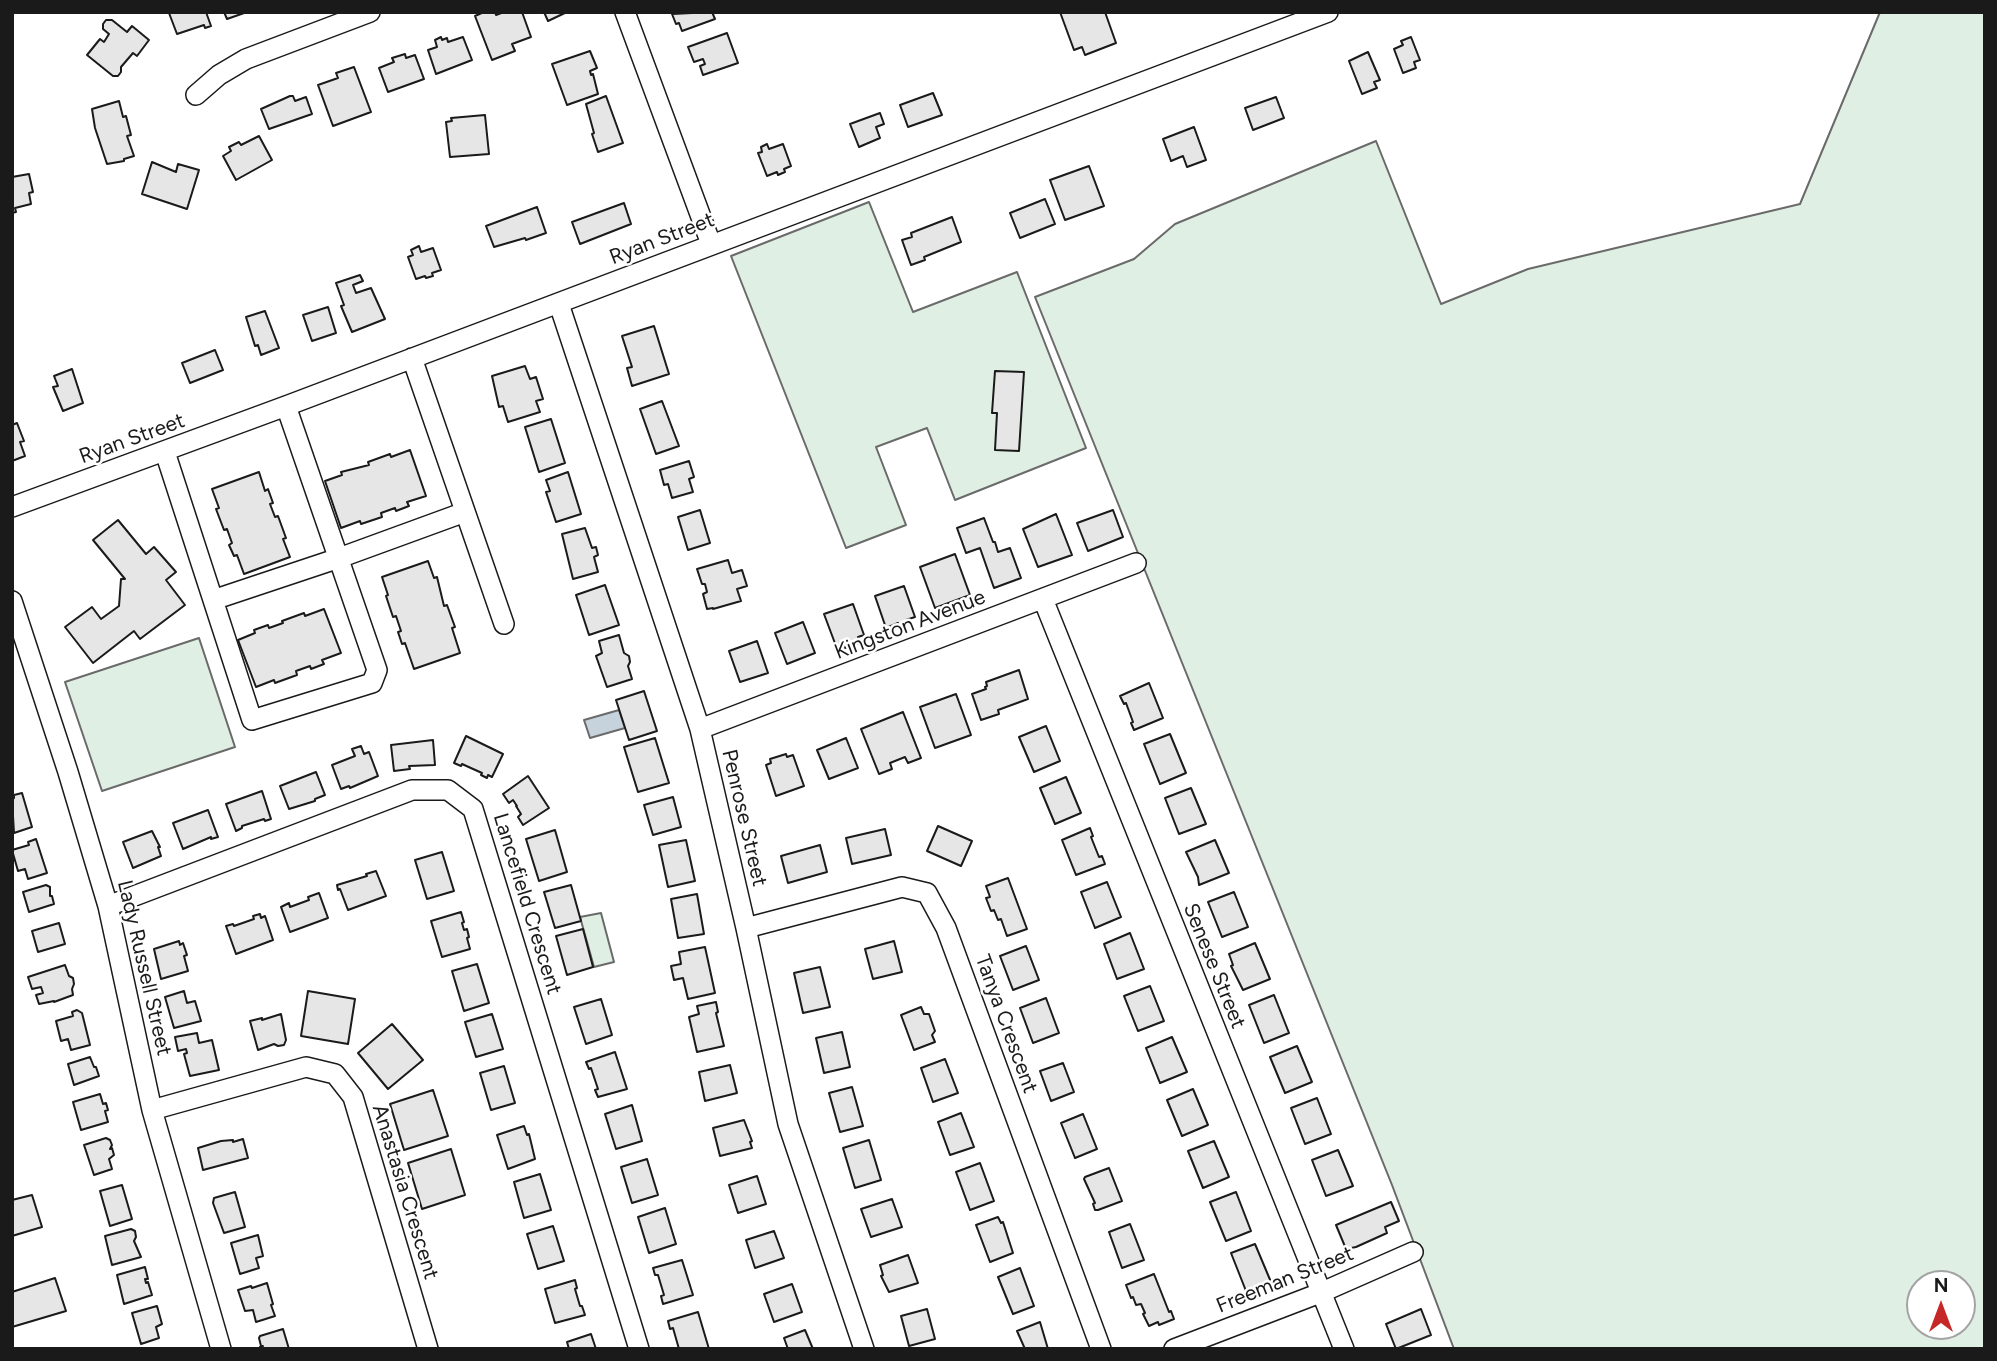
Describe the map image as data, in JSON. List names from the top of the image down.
{
  "streets": {
    "street": [
      "Ryan Street",
      "Kingston Avenue",
      "Penrose Street",
      "Lancefield Crescent",
      "Senese Street",
      "Lady Russell Street",
      "Tanya Crescent",
      "Anastasia Crescent",
      "Freeman Street"
    ]
  },
  "crossings": [
    ["Ryan Street", "Penrose Street"],
    ["Kingston Avenue", "Penrose Street"],
    ["Kingston Avenue", "Senese Street"],
    ["Penrose Street", "Tanya Crescent"],
    ["Lancefield Crescent", "Lady Russell Street"],
    ["Senese Street", "Freeman Street"],
    ["Lady Russell Street", "Anastasia Crescent"]
  ],
  "north": "top"
}
